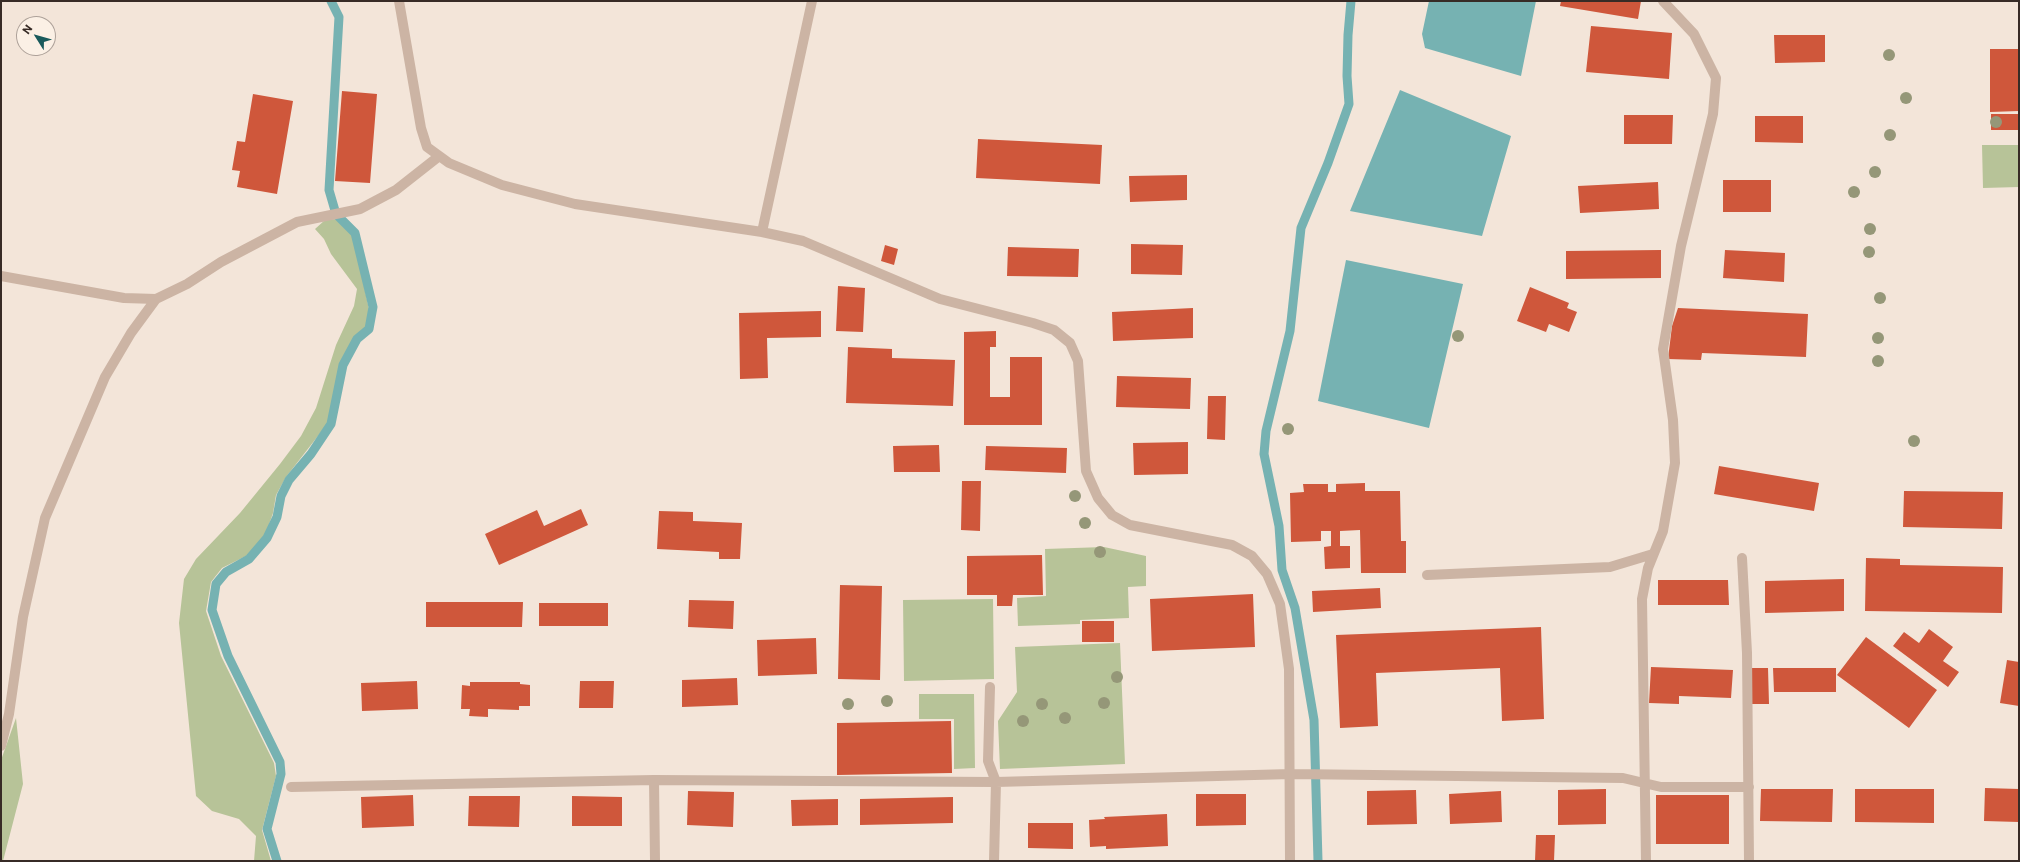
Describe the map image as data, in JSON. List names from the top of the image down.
{
  "north": "top left"
}
